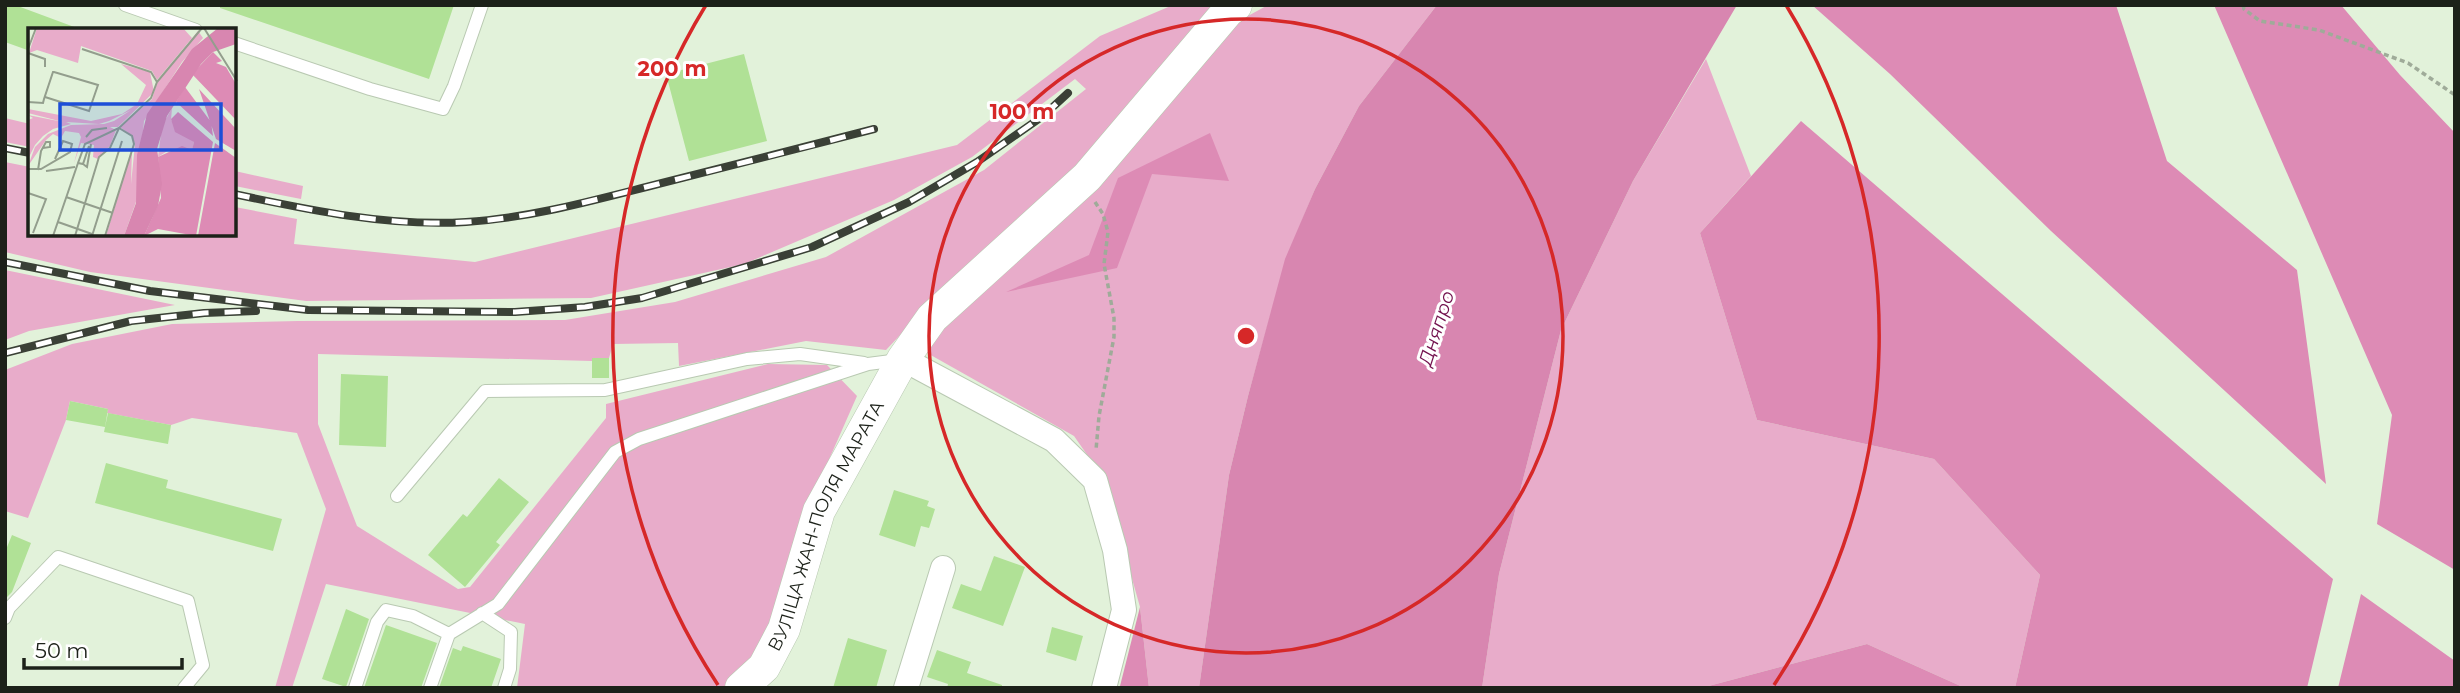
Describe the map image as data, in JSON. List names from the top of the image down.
{
  "streets": {
    "street": ["ВУЛІЦА ЖАН-ПОЛЯ МАРАТА"]
  },
  "water": ["Дняпро"],
  "scale_bar": "50 m",
  "rings": ["200 m", "100 m"]
}
